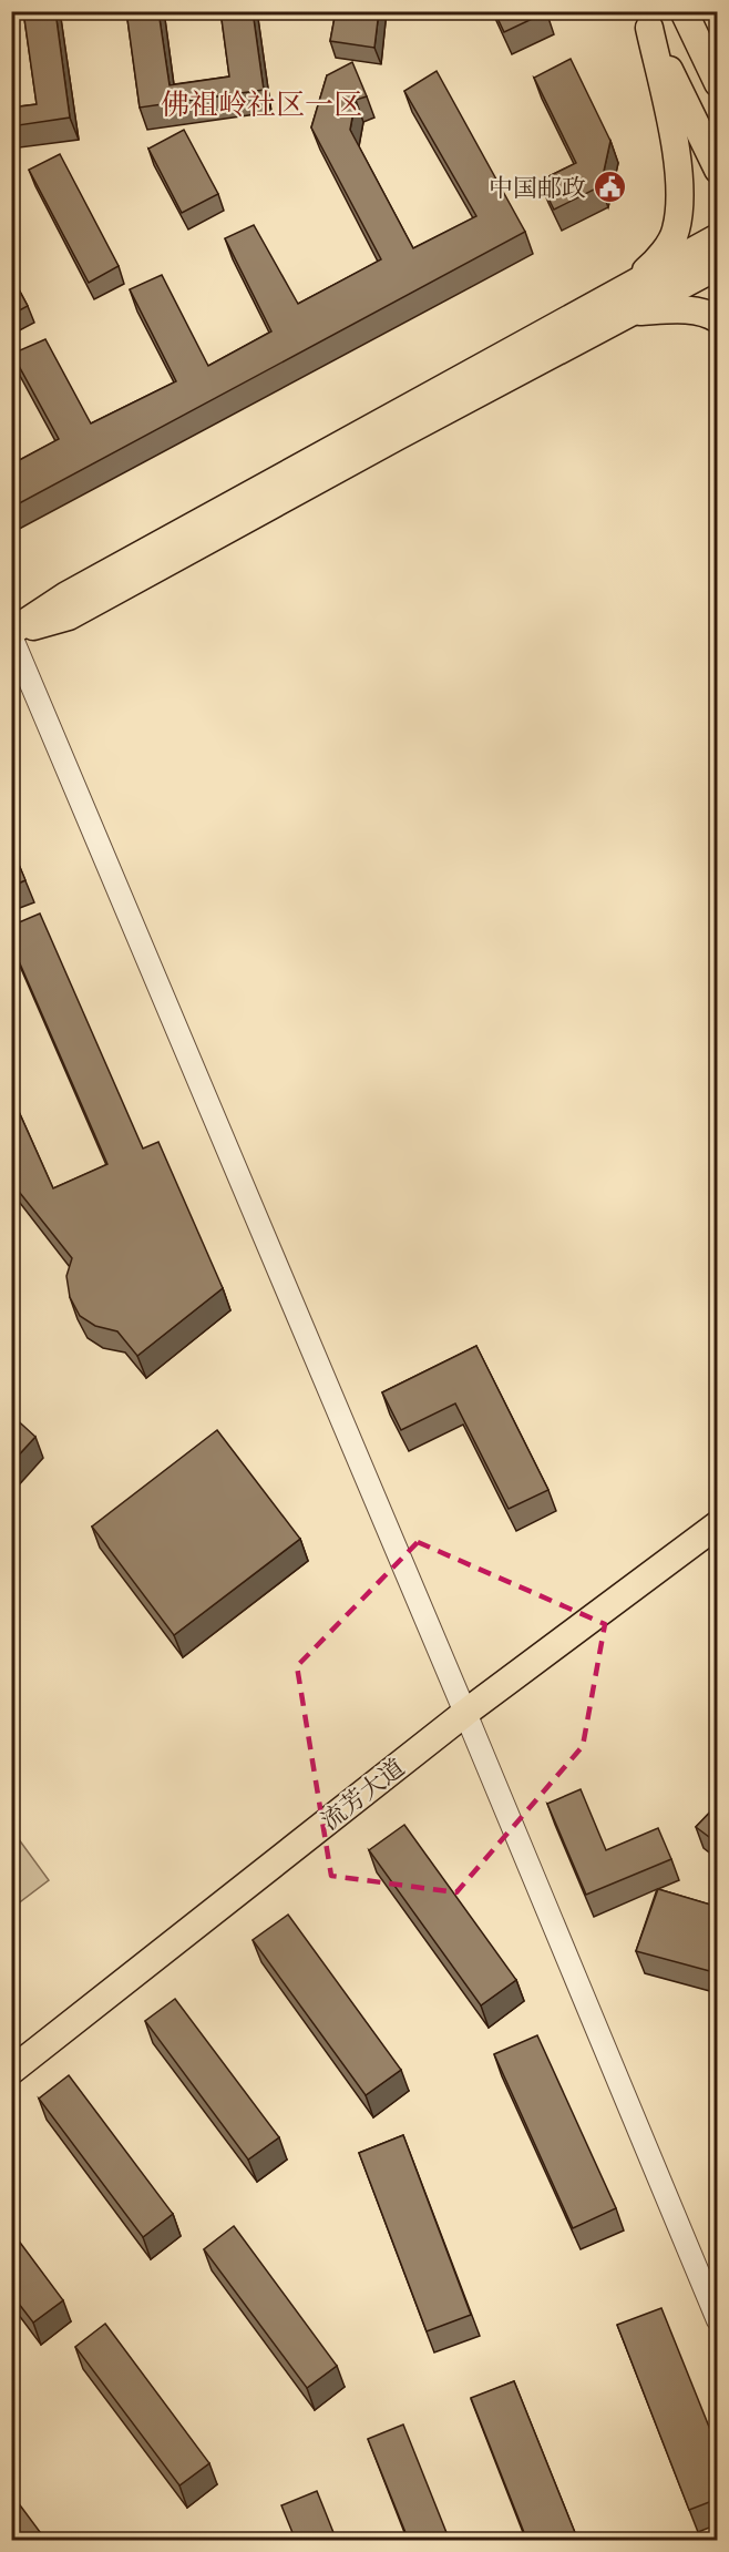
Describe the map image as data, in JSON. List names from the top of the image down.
{
  "streets": {
    "main road": ["流芳大道"]
  },
  "districts": ["佛祖岭社区一区"],
  "places": {
    "public building": ["中国邮政"]
  }
}
